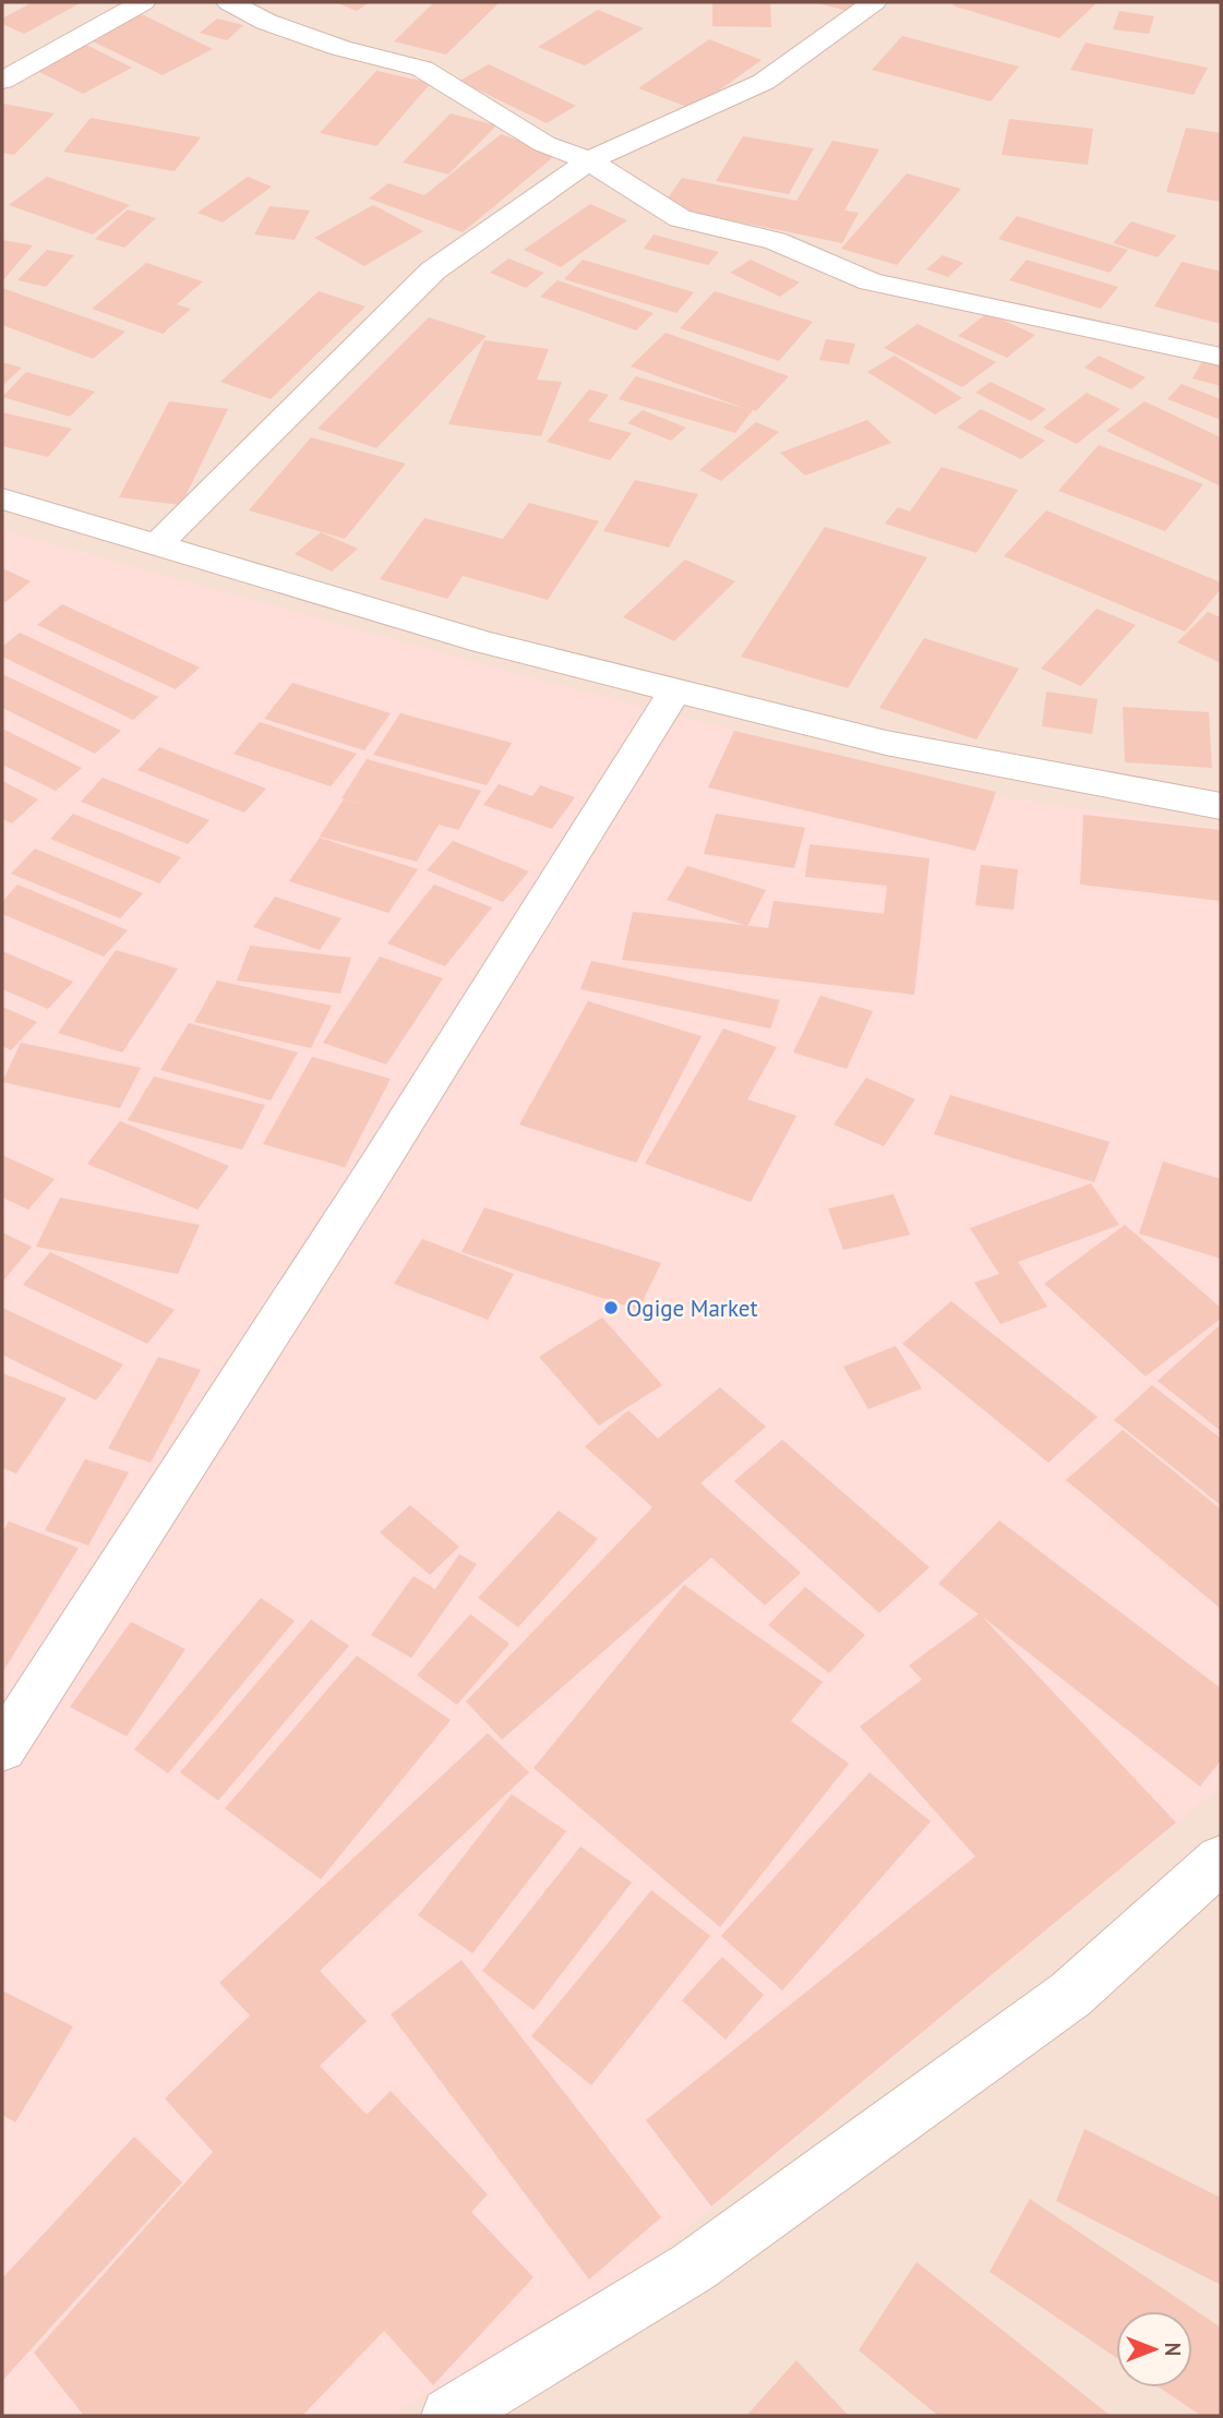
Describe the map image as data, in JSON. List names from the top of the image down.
{
  "places": ["Ogige Market"],
  "north": "right"
}
